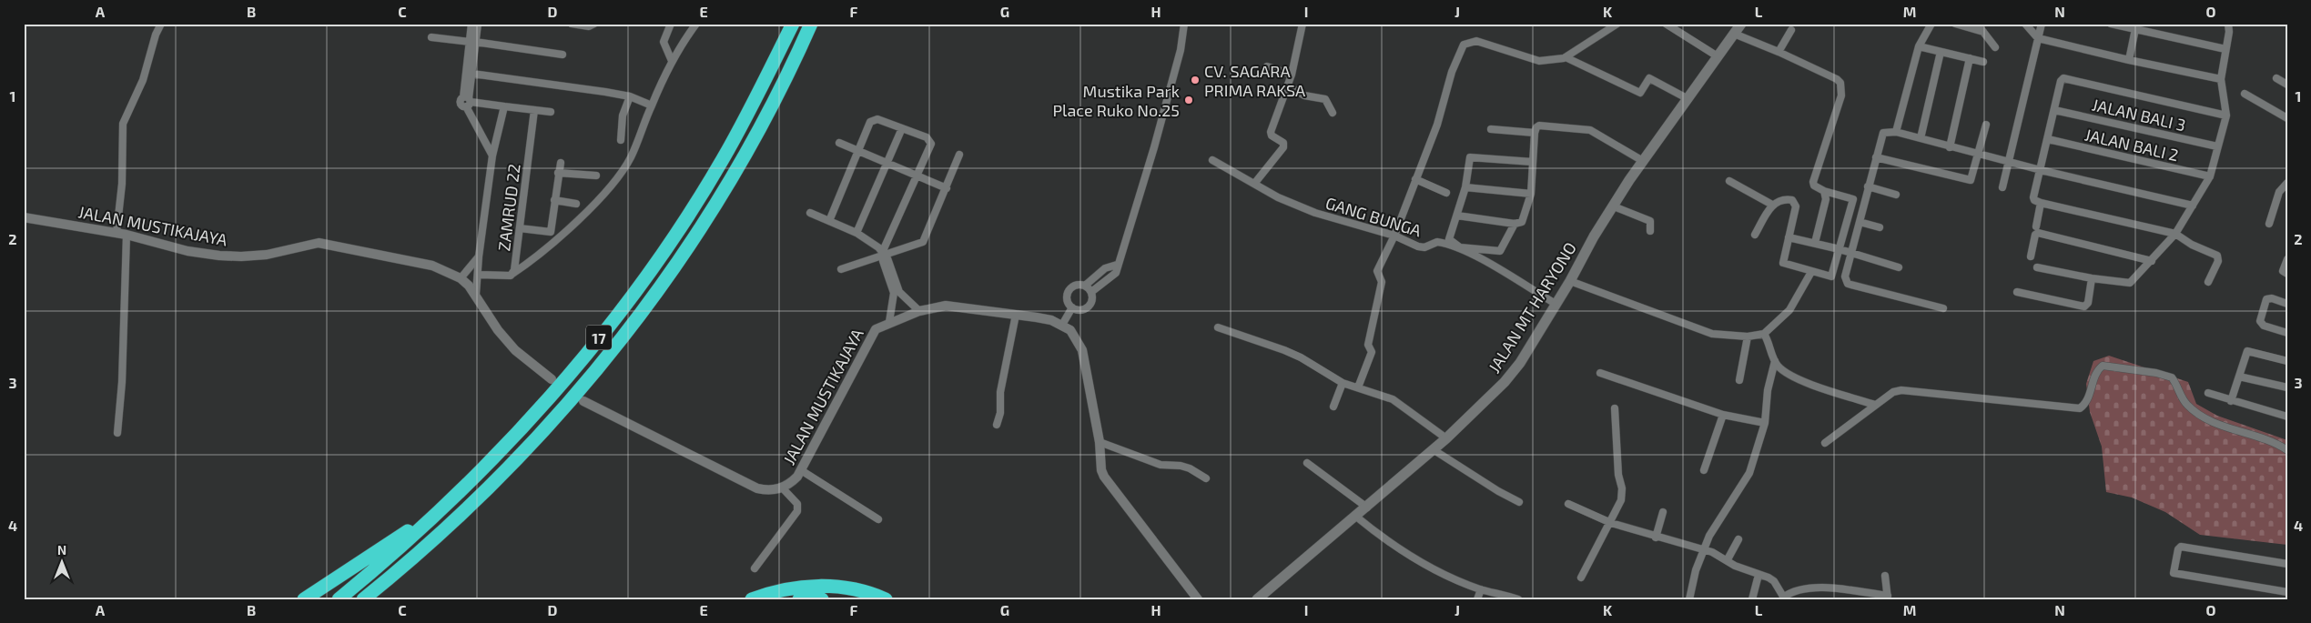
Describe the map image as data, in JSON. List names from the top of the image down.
{
  "streets": {
    "highway": ["17"],
    "main road": ["JALAN MT HARYONO"],
    "street": [
      "JALAN BALI 3",
      "JALAN BALI 2",
      "ZAMRUD 22",
      "GANG BUNGA",
      "JALAN MUSTIKAJAYA"
    ]
  },
  "crossings": [
    ["GANG BUNGA", "JALAN MT HARYONO"]
  ],
  "places": ["CV. SAGARA PRIMA RAKSA", "Mustika Park Place Ruko No.25"],
  "north": "top",
  "grid": {
    "columns": [
      "A",
      "B",
      "C",
      "D",
      "E",
      "F",
      "G",
      "H",
      "I",
      "J",
      "K",
      "L",
      "M",
      "N",
      "O"
    ],
    "rows": [
      "1",
      "2",
      "3",
      "4"
    ]
  }
}
